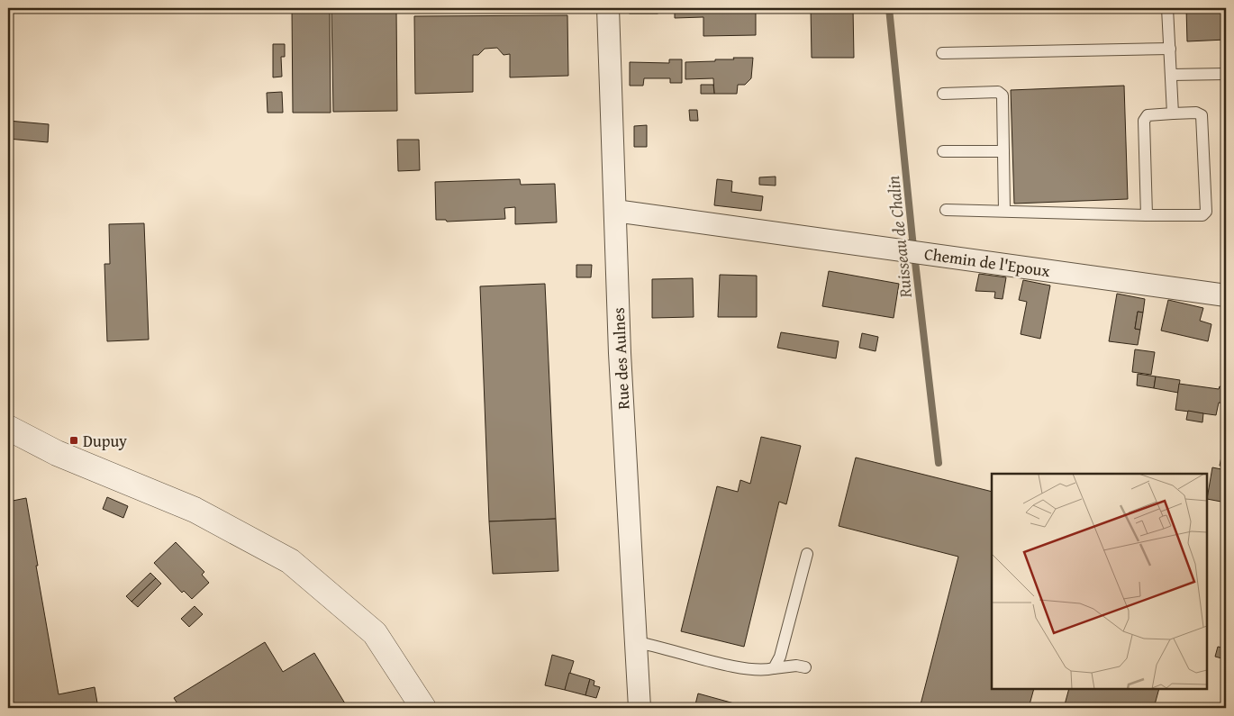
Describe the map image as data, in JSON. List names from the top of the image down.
{
  "streets": {
    "street": ["Chemin de l'Epoux", "Rue des Aulnes"]
  },
  "crossings": [
    ["Chemin de l'Epoux", "Rue des Aulnes"]
  ],
  "water": ["Ruisseau de Chalin"],
  "places": {
    "transit": ["Dupuy"]
  }
}
